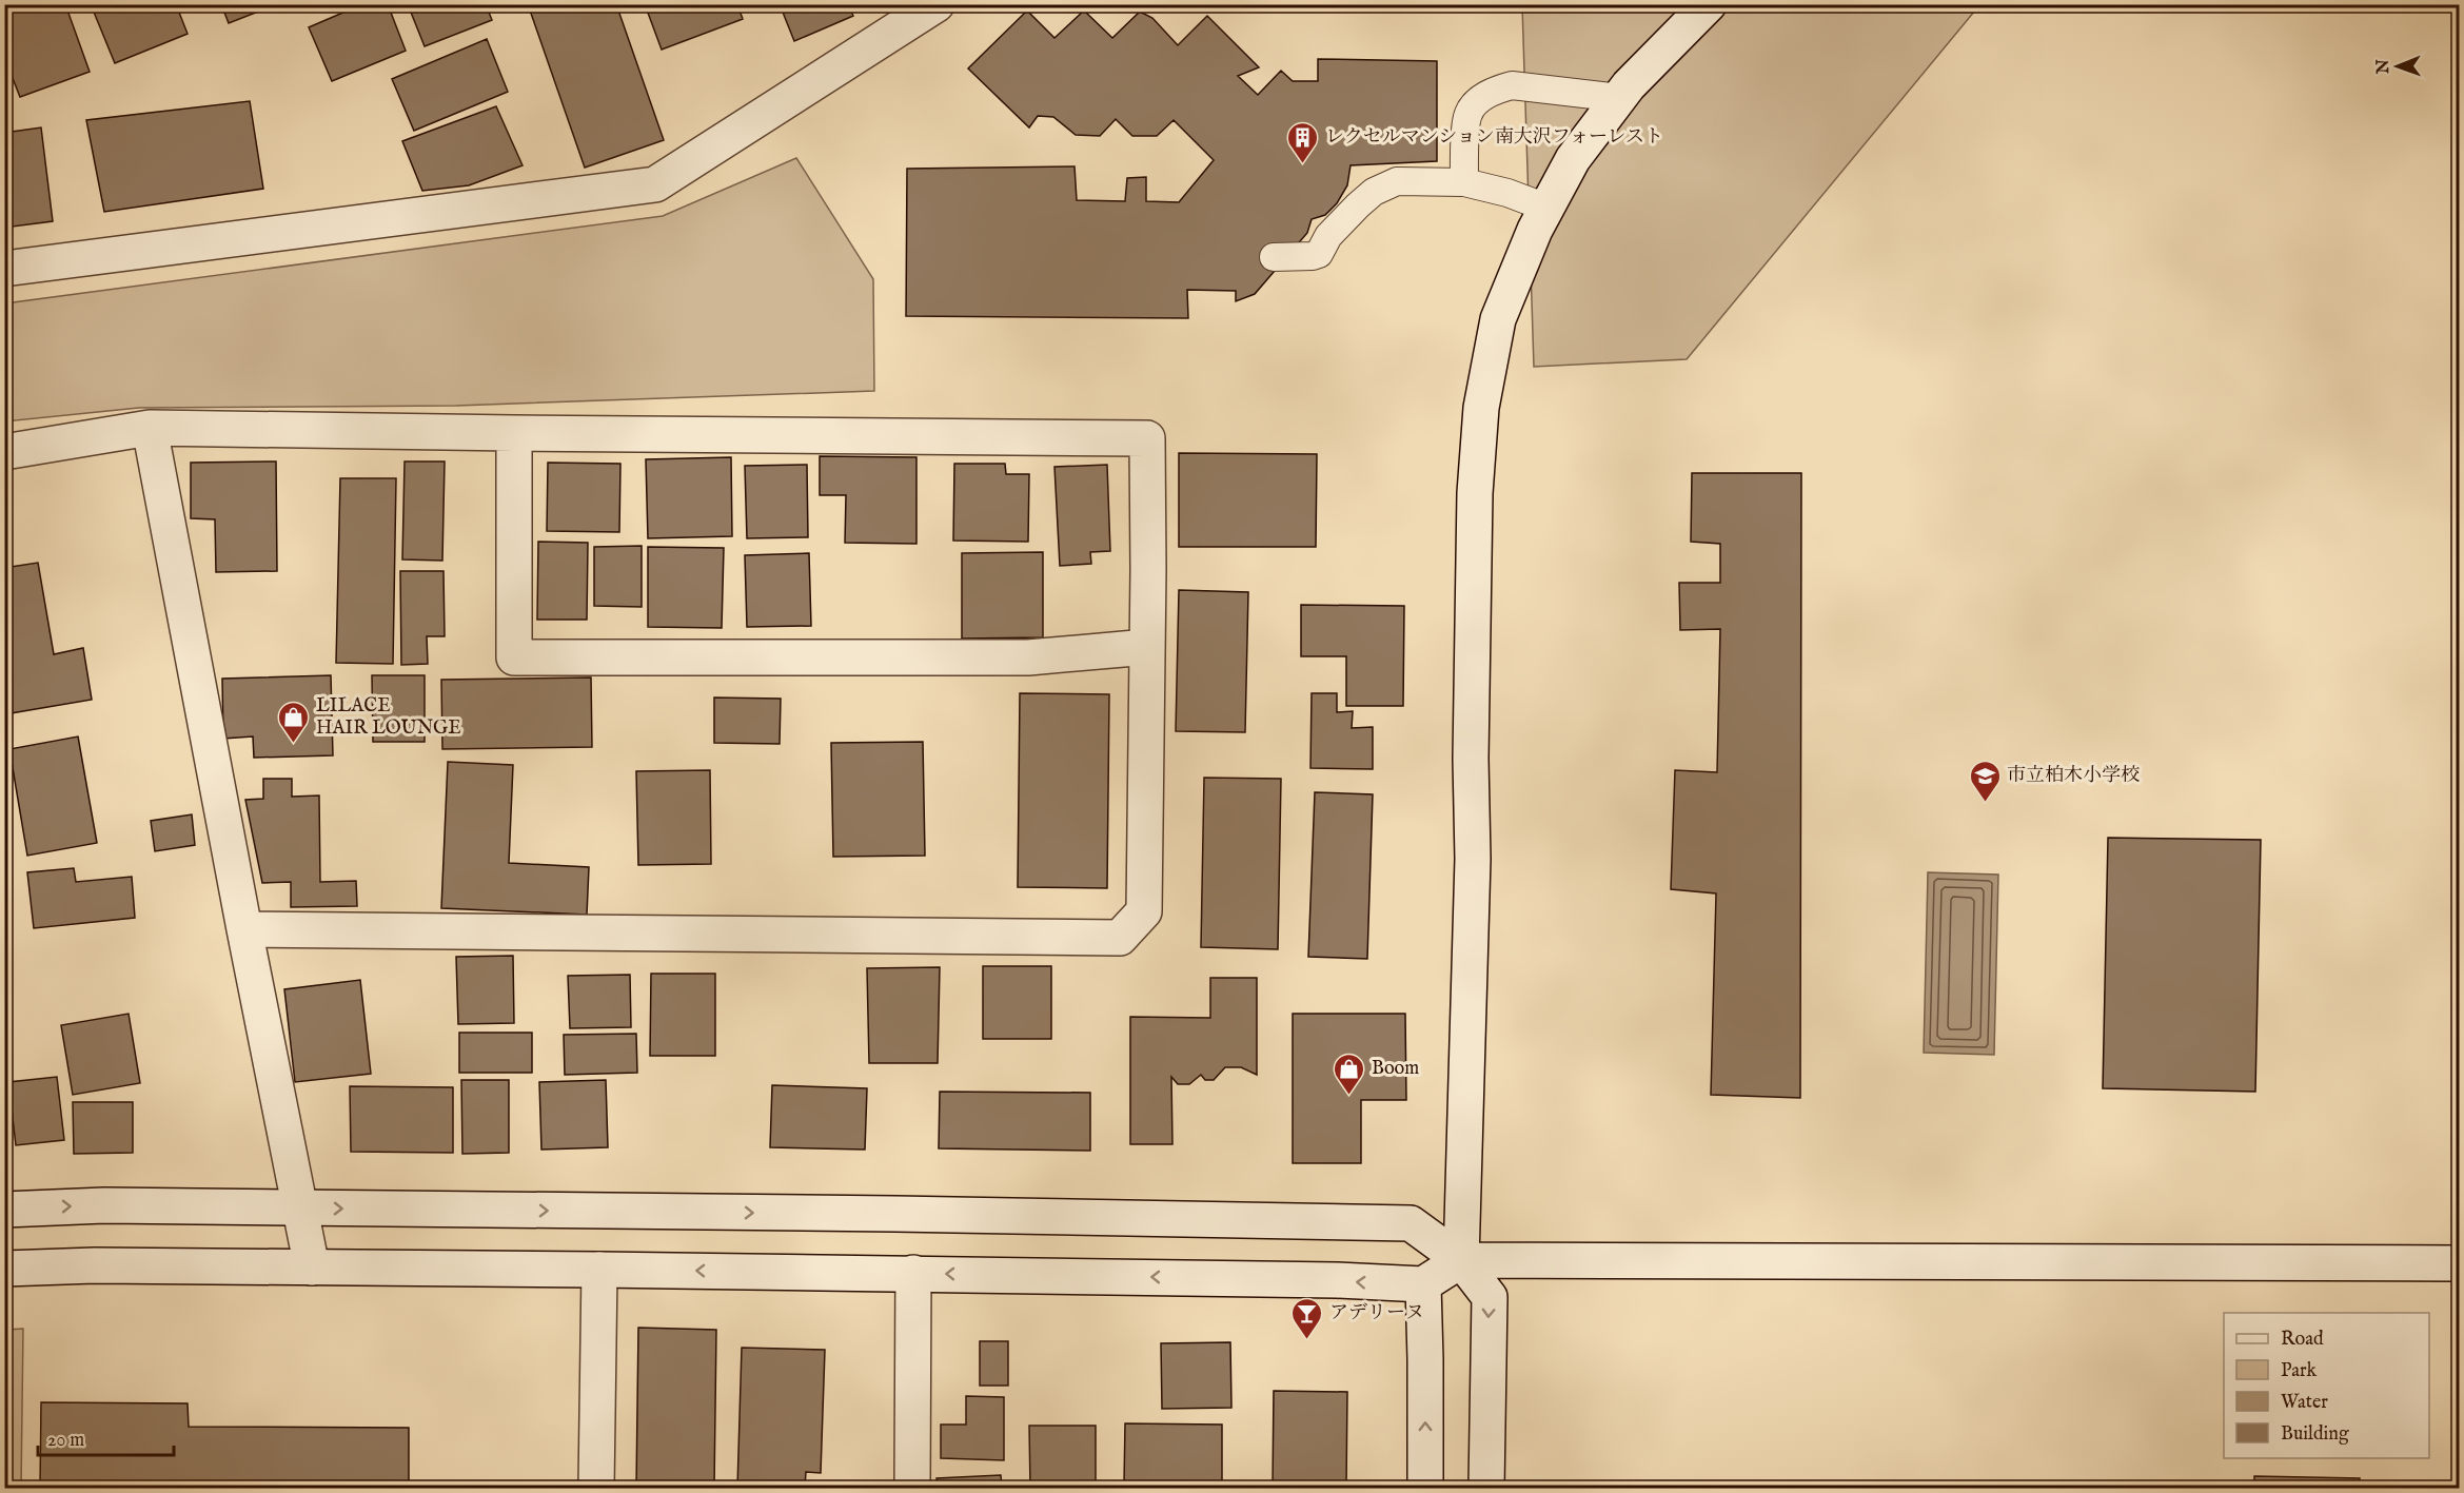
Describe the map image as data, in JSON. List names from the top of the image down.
{
  "places": {
    "building": ["レクセルマンション南大沢フォーレスト"],
    "shop": ["LILACE HAIR LOUNGE", "Boom"],
    "school or university": ["市立柏木小学校"],
    "bar": ["アデリーヌ"]
  },
  "legend": [
    "Road",
    "Park",
    "Water",
    "Building"
  ],
  "scale_bar": "20 m",
  "north": "left"
}
